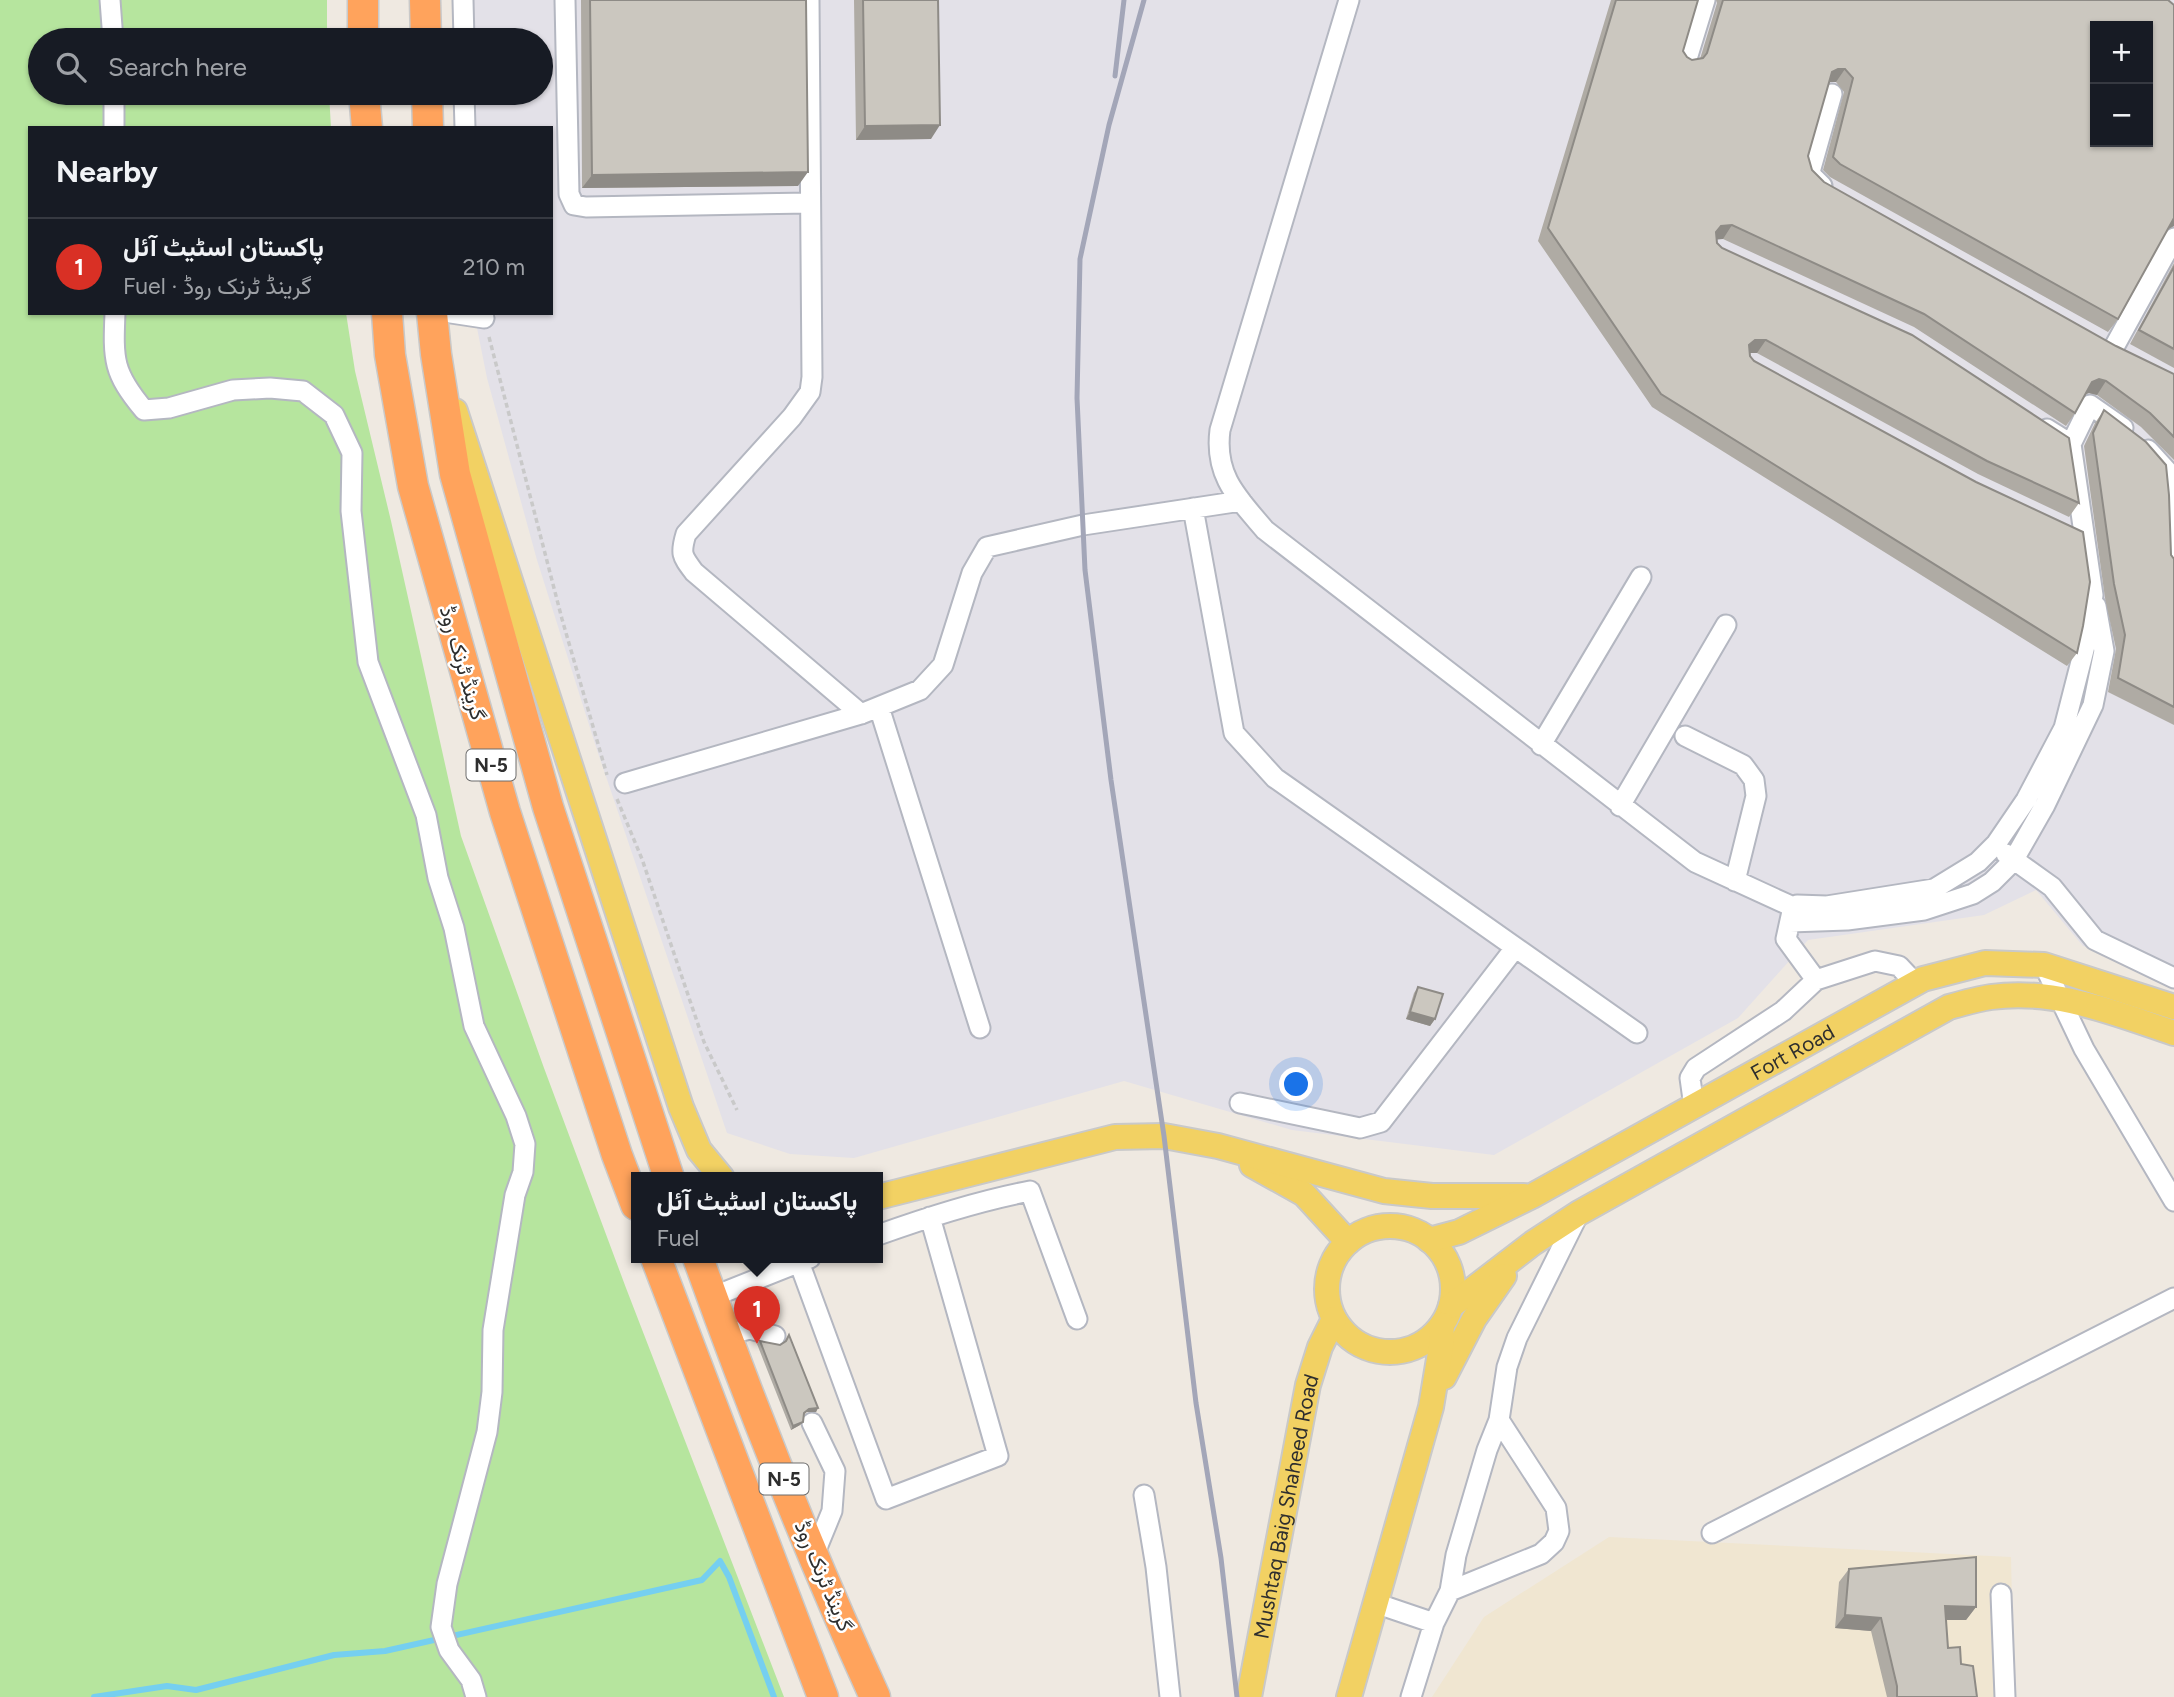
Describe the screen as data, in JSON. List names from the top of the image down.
{
  "streets": {
    "highway": ["گرینڈ ٹرنک روڈ", "N-5"],
    "main road": ["Fort Road", "Mushtaq Baig Shaheed Road"]
  },
  "crossings": [
    ["Fort Road", "Mushtaq Baig Shaheed Road"]
  ],
  "page": {
    "map_buttons": ["+", "−"],
    "search": "Search here",
    "heading": "Nearby",
    "list": [
      {
        "mark": "1",
        "name": "پاکستان اسٹیٹ آئل",
        "note": "Fuel · گرینڈ ٹرنک روڈ",
        "value": "210 m"
      }
    ],
    "popup": ["پاکستان اسٹیٹ آئل", "Fuel"],
    "pins": "1"
  }
}
